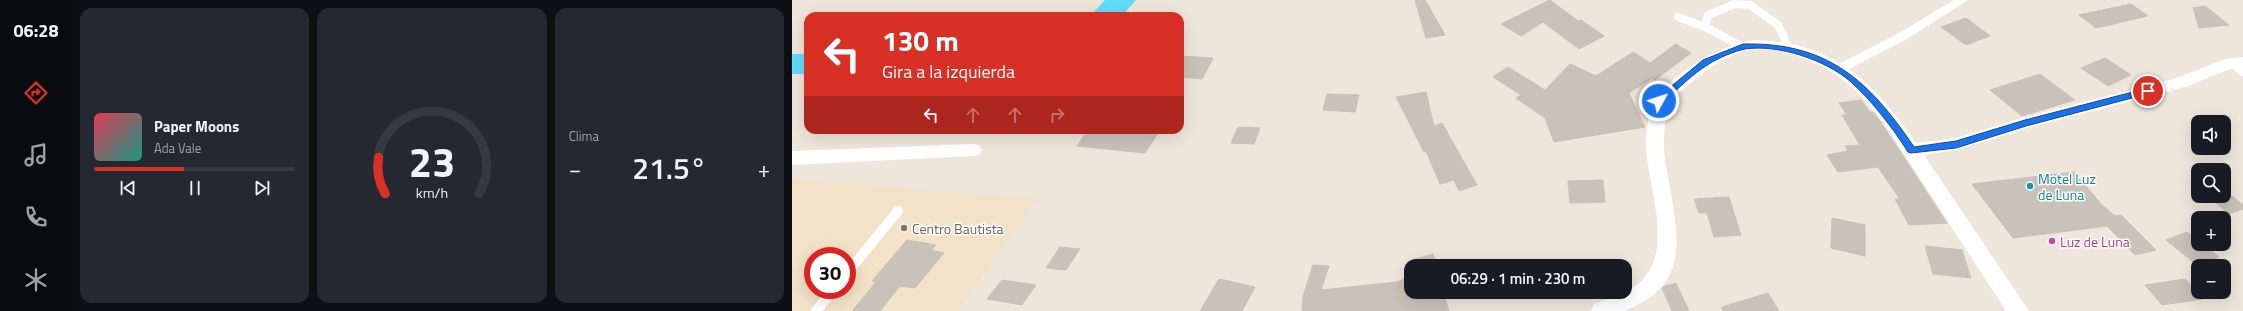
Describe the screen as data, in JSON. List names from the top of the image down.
{
  "places": ["Motel Luz de Luna", "Centro Bautista", "Luz de Luna"],
  "page": {
    "tabs": "06:28",
    "tile": "Clima",
    "turn": ["130 m", "Gira a la izquierda"],
    "song": ["Paper Moons", "Ada Vale"],
    "map_buttons": ["+", "−"],
    "heat": ["−", "21.5°", "+"],
    "limit": "30",
    "trip": "06:29 · 1 min · 230 m",
    "gauge": ["23", "km/h"]
  }
}
